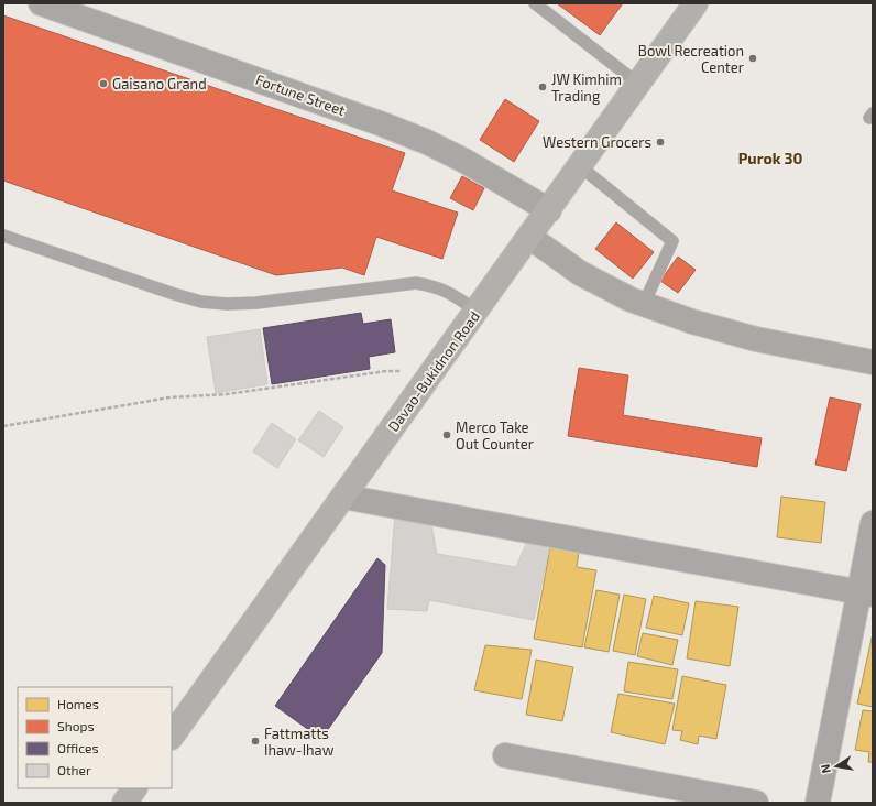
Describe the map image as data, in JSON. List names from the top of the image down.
{
  "streets": {
    "highway": ["Davao-Bukidnon Road"],
    "street": ["Fortune Street"]
  },
  "crossings": [
    ["Fortune Street", "Davao-Bukidnon Road"]
  ],
  "districts": ["Purok 30"],
  "places": [
    "Bowl Recreation Center",
    "Gaisano Grand",
    "JW Kimhim Trading",
    "Western Grocers",
    "Merco Take Out Counter",
    "Fattmatts Ihaw-Ihaw"
  ],
  "legend": [
    "Homes",
    "Shops",
    "Offices",
    "Other"
  ],
  "north": "left"
}
